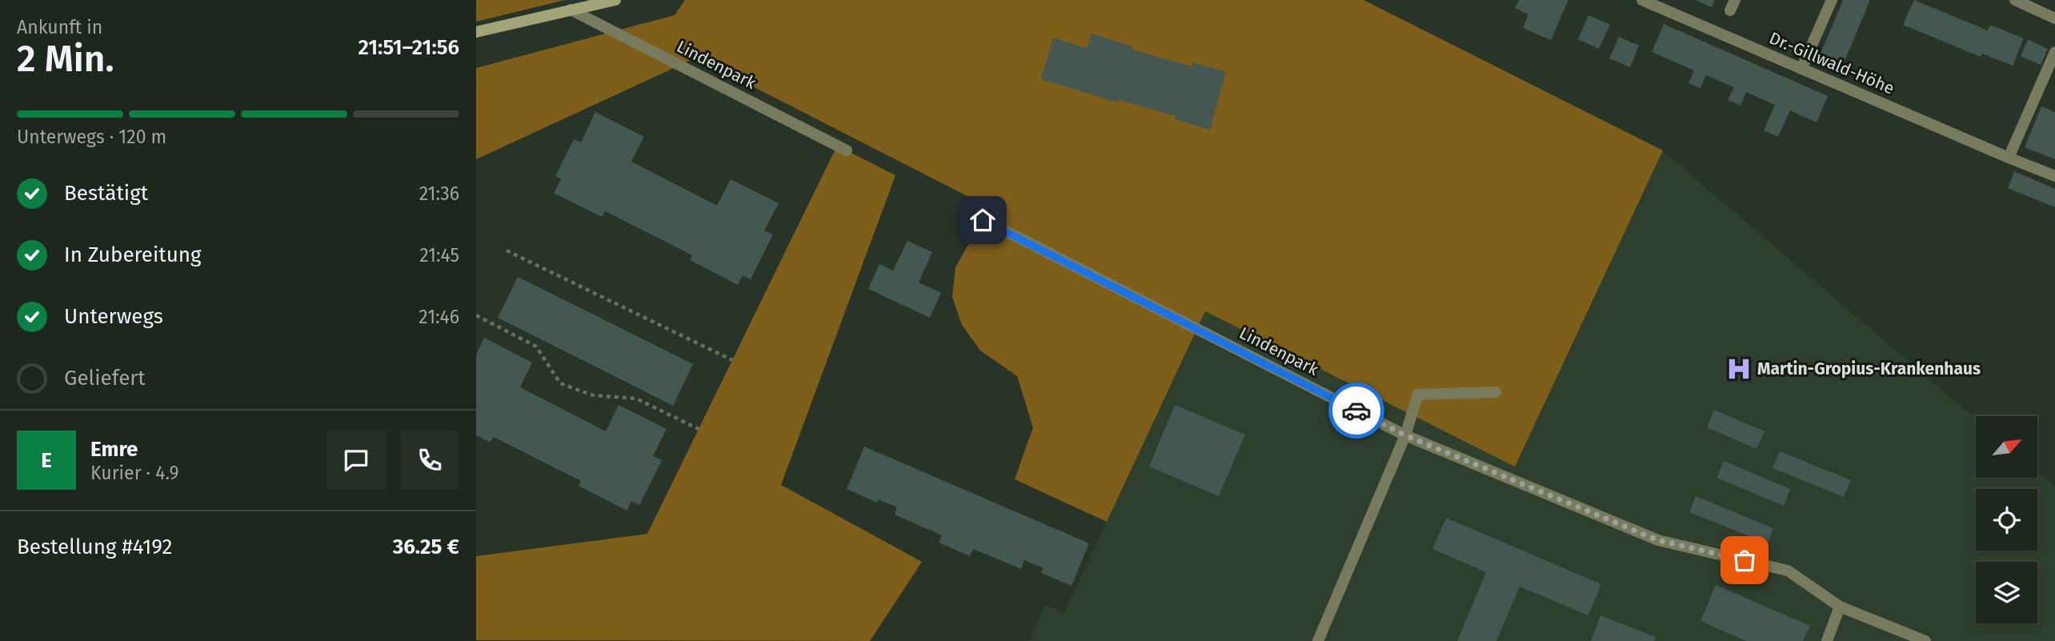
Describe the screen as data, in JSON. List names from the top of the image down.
{
  "streets": {
    "street": ["Dr.-Gillwald-Höhe", "Lindenpark"]
  },
  "places": {
    "hospital": ["Martin-Gropius-Krankenhaus"]
  },
  "north": "top right",
  "page": {
    "heading": ["2 Min.", "Ankunft in", "21:51–21:56"],
    "panel": [
      "Emre",
      "Kurier · 4.9",
      "Bestellung #4192",
      "36.25 €"
    ],
    "bar": "Unterwegs · 120 m",
    "list": [
      ["Bestätigt", "21:36"],
      ["In Zubereitung", "21:45"],
      ["Unterwegs", "21:46"],
      "Geliefert"
    ],
    "round": "E"
  }
}
